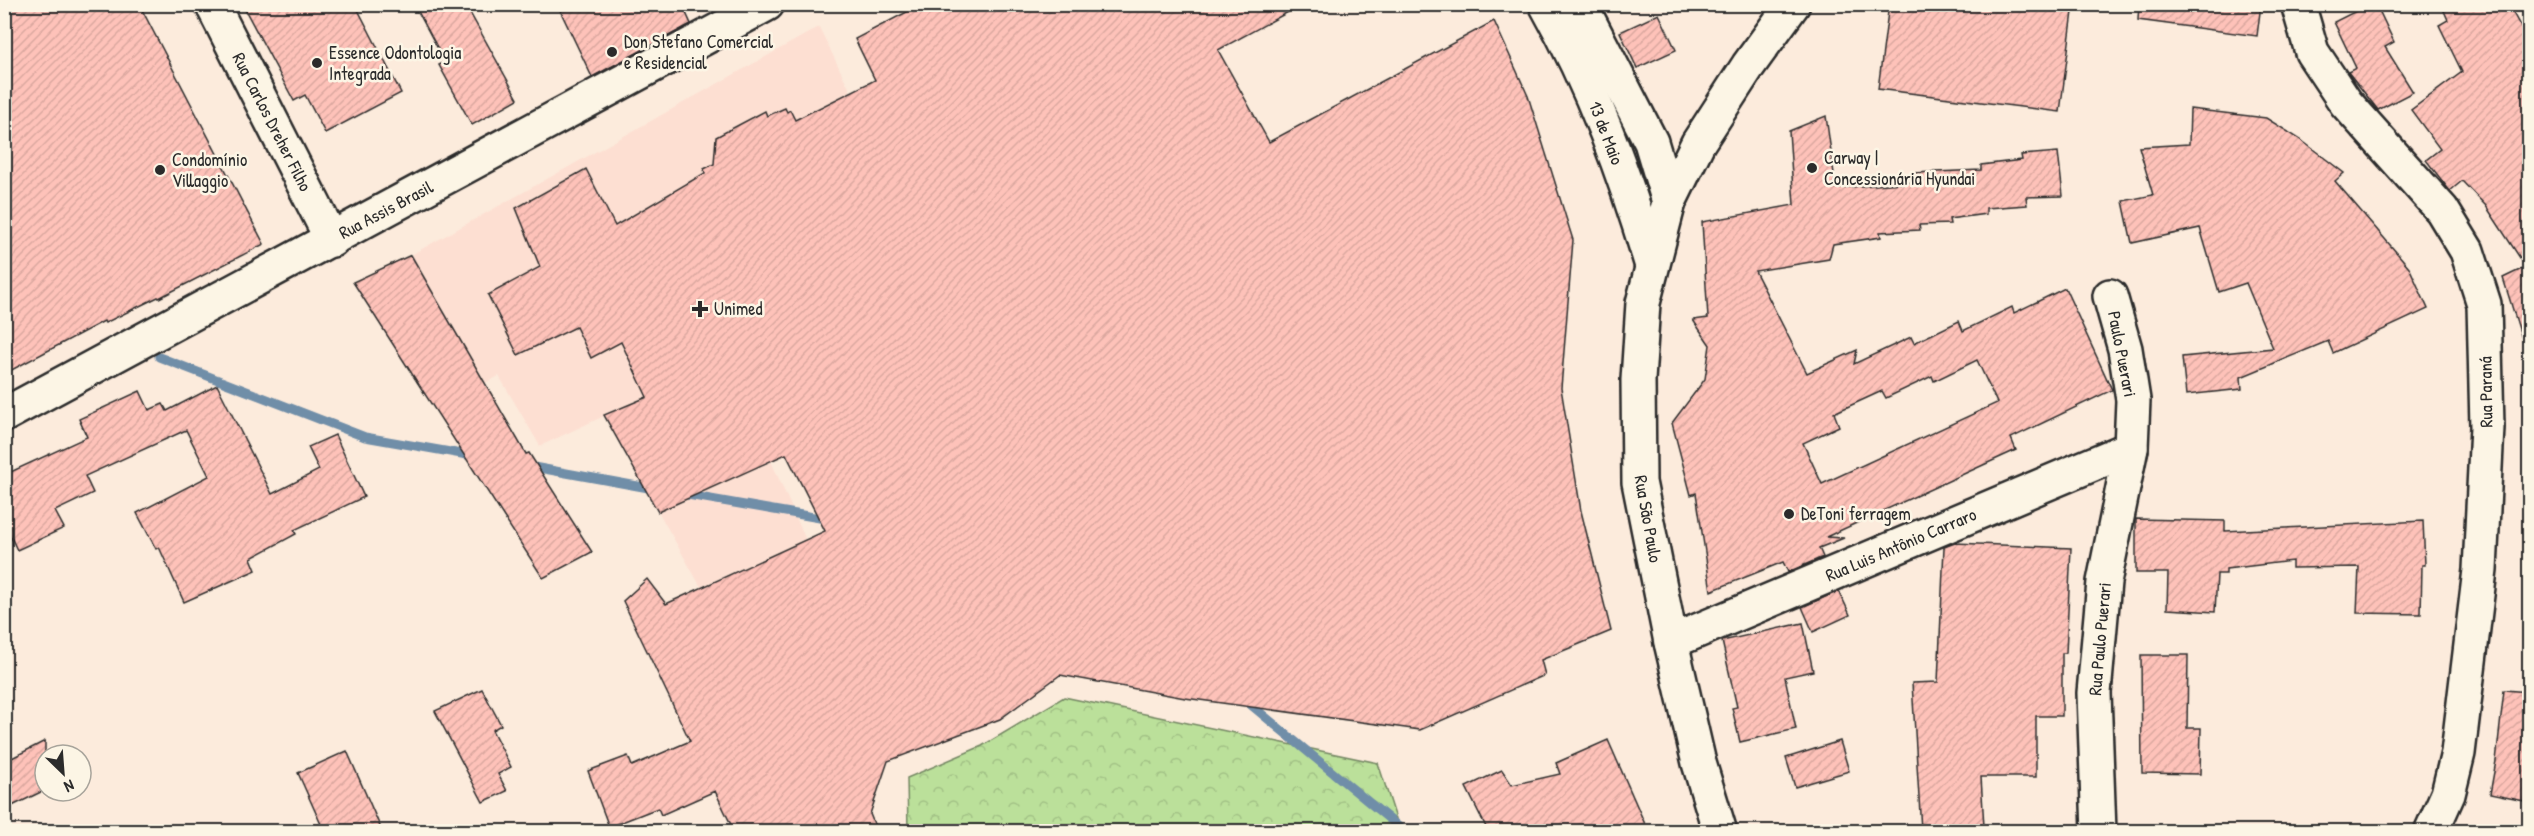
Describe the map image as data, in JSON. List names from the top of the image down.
{
  "streets": {
    "street": [
      "Rua Carlos Dreher Filho",
      "13 de Maio",
      "Rua Assis Brasil",
      "Paulo Puerari",
      "Rua Paraná",
      "Rua São Paulo",
      "Rua Luis Antônio Carraro",
      "Rua Paulo Puerari"
    ]
  },
  "crossings": [
    ["Rua Carlos Dreher Filho", "Rua Assis Brasil"],
    ["13 de Maio", "Rua São Paulo"],
    ["Paulo Puerari", "Rua Luis Antônio Carraro"],
    ["Paulo Puerari", "Rua Paulo Puerari"],
    ["Rua São Paulo", "Rua Luis Antônio Carraro"],
    ["Rua Luis Antônio Carraro", "Rua Paulo Puerari"]
  ],
  "places": {
    "other": [
      "Don Stefano Comercial e Residencial",
      "Essence Odontologia Integrada",
      "Carway | Concessionária Hyundai",
      "Condomínio Villaggio",
      "DeToni ferragem"
    ],
    "health": ["Unimed"]
  },
  "north": "bottom right"
}
